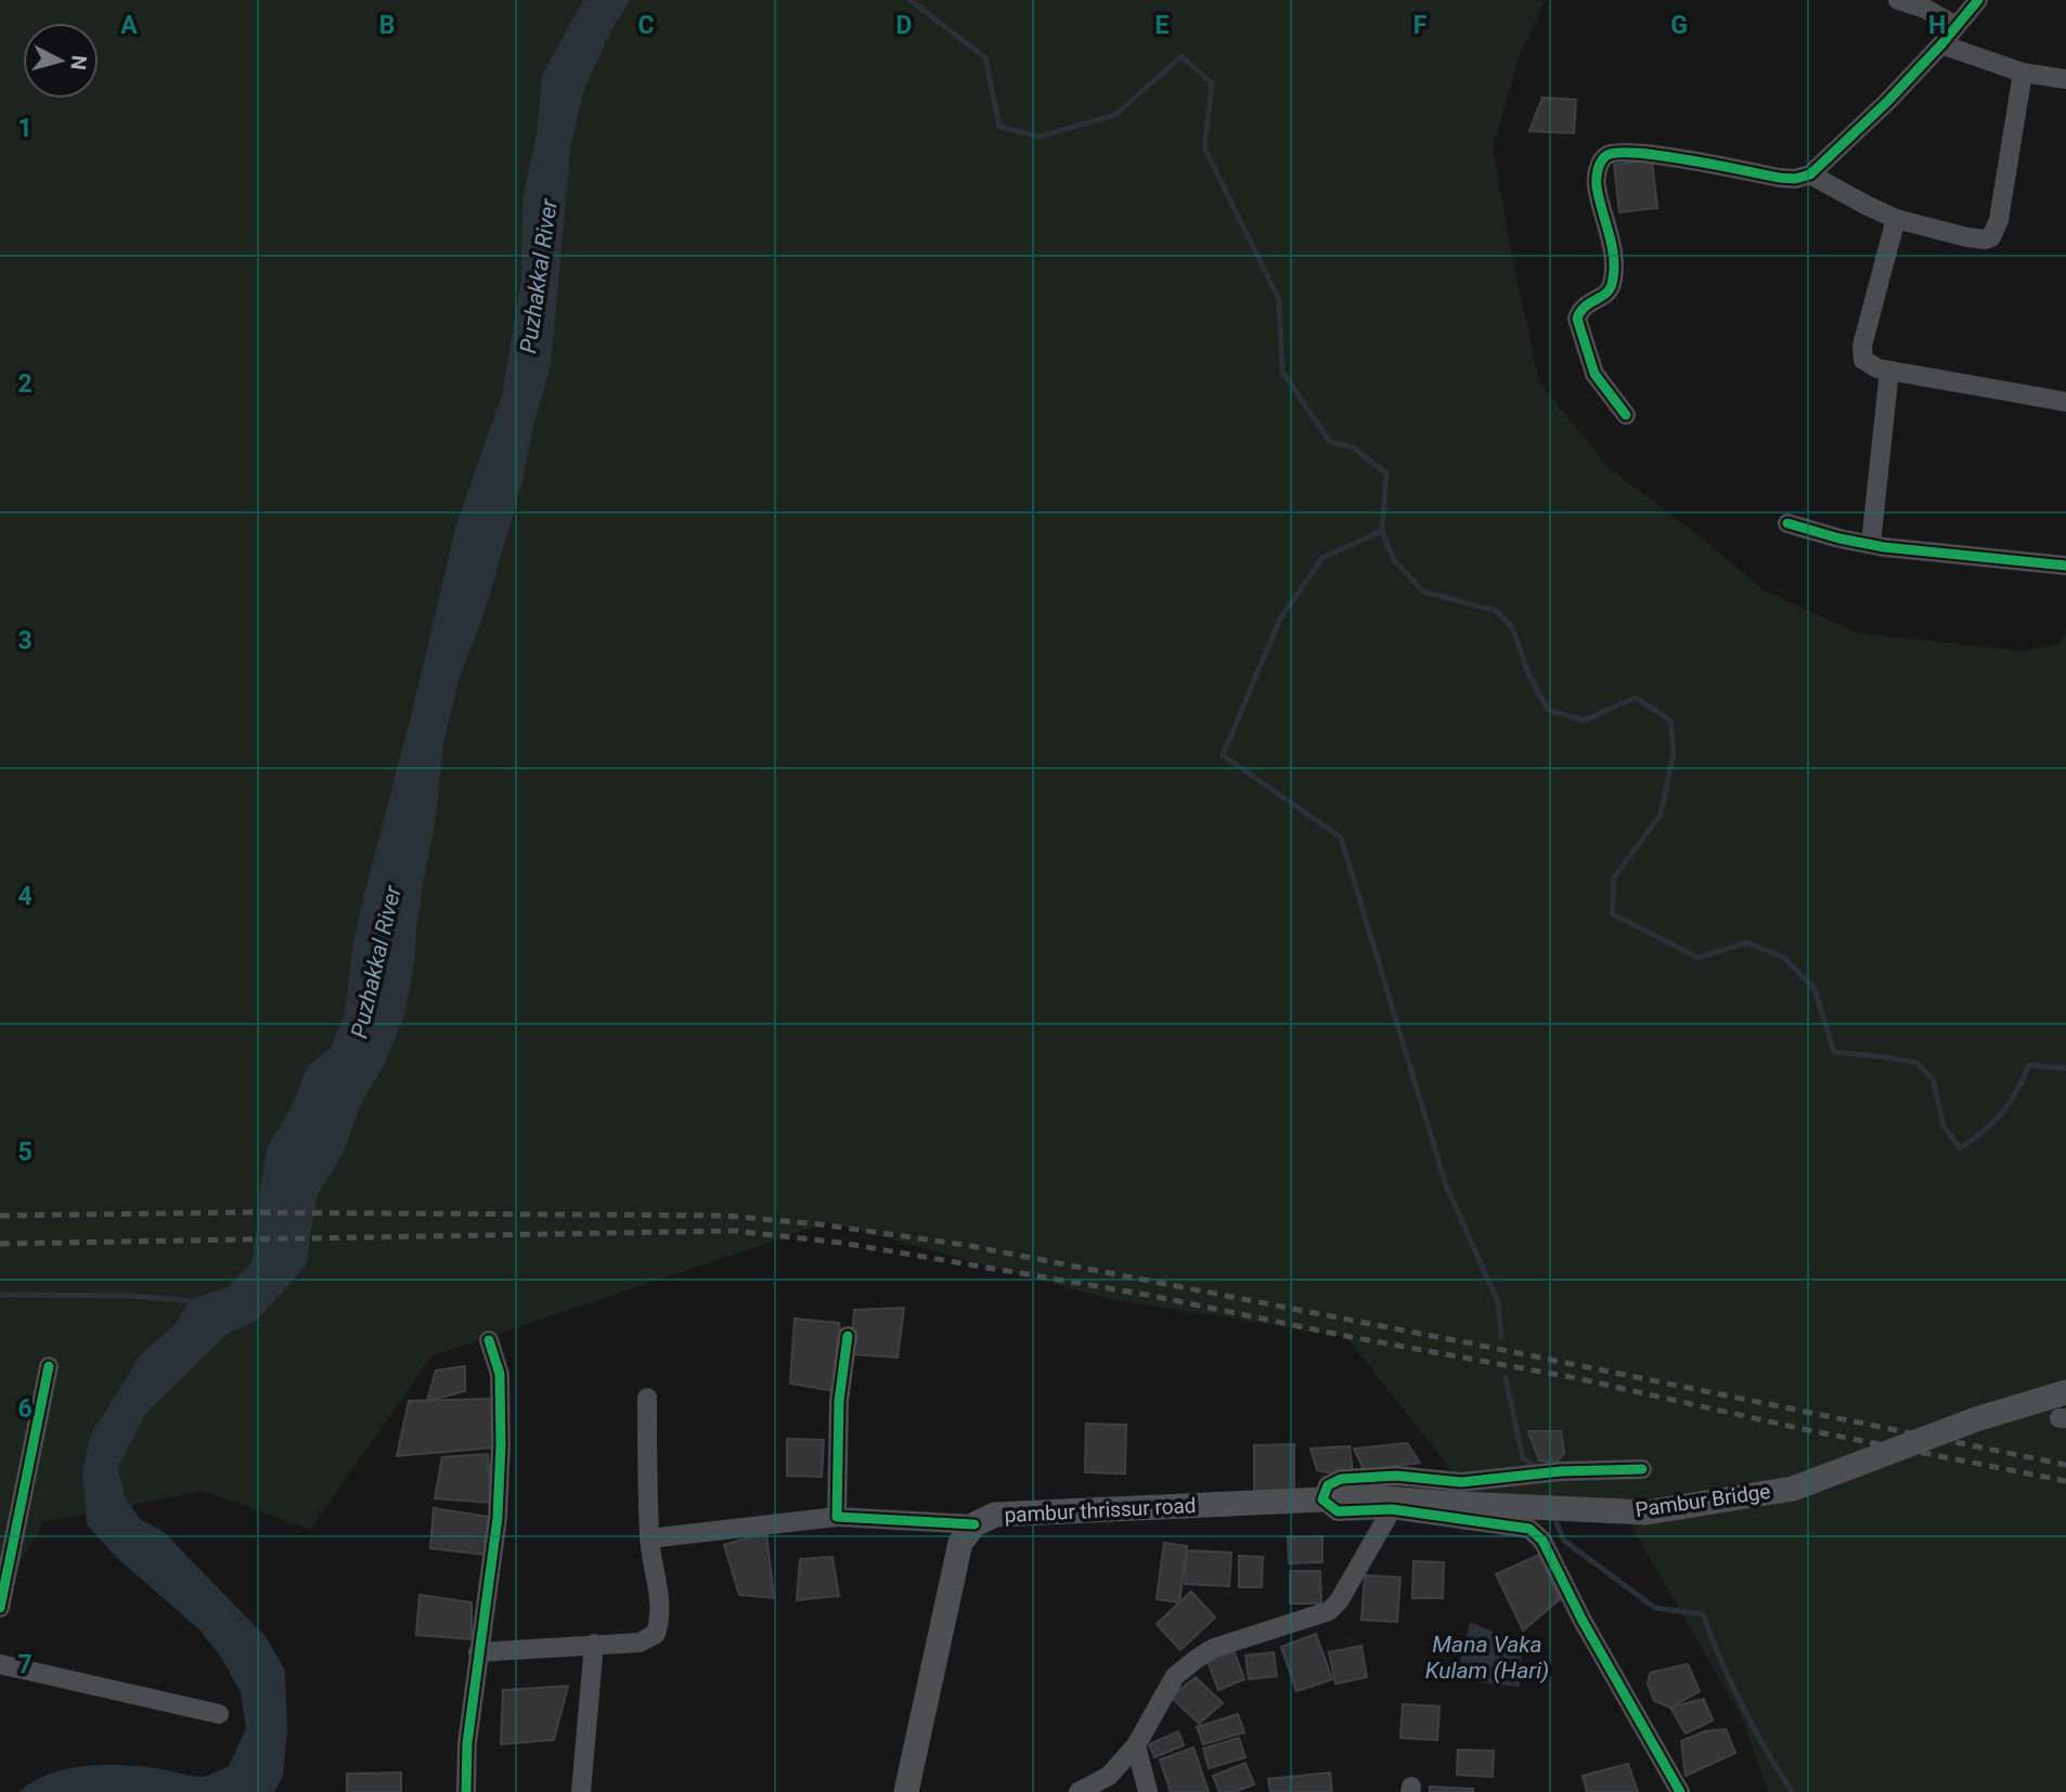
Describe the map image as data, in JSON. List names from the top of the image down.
{
  "streets": {
    "main road": ["Pambur Bridge", "pambur thrissur road"]
  },
  "crossings": [
    ["Pambur Bridge", "pambur thrissur road"]
  ],
  "water": ["Puzhakkal River", "Mana Vaka Kulam (Hari)"],
  "north": "right",
  "grid": {
    "columns": [
      "A",
      "B",
      "C",
      "D",
      "E",
      "F",
      "G",
      "H"
    ],
    "rows": [
      "1",
      "2",
      "3",
      "4",
      "5",
      "6",
      "7"
    ]
  }
}
